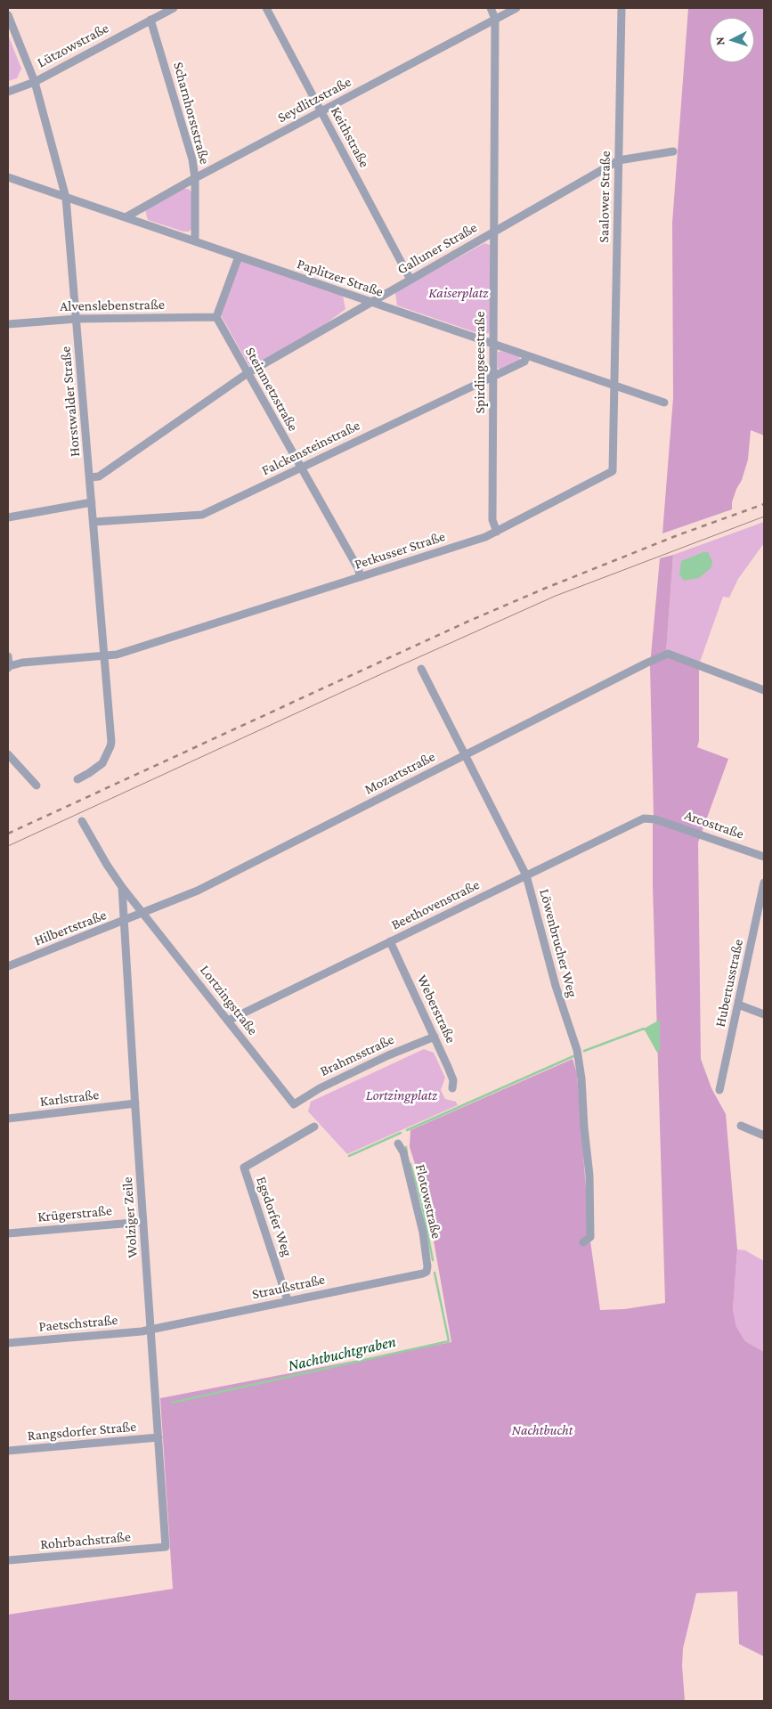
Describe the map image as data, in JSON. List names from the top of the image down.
{
  "streets": {
    "street": [
      "Lützowstraße",
      "Seydlitzstraße",
      "Scharnhorststraße",
      "Keithstraße",
      "Saalower Straße",
      "Galluner Straße",
      "Paplitzer Straße",
      "Alvenslebenstraße",
      "Spirdingseestraße",
      "Steinmetzstraße",
      "Horstwalder Straße",
      "Falckensteinstraße",
      "Petkusser Straße",
      "Mozartstraße",
      "Arcostraße",
      "Beethovenstraße",
      "Hilbertstraße",
      "Löwenbrucher Weg",
      "Hubertusstraße",
      "Lortzingstraße",
      "Weberstraße",
      "Brahmsstraße",
      "Karlstraße",
      "Flotowstraße",
      "Krügerstraße",
      "Egsdorfer Weg",
      "Wolziger Zeile",
      "Straußstraße",
      "Paetschstraße",
      "Rangsdorfer Straße",
      "Rohrbachstraße"
    ]
  },
  "crossings": [
    ["Lützowstraße", "Scharnhorststraße"],
    ["Lützowstraße", "Horstwalder Straße"],
    ["Seydlitzstraße", "Scharnhorststraße"],
    ["Seydlitzstraße", "Keithstraße"],
    ["Seydlitzstraße", "Paplitzer Straße"],
    ["Seydlitzstraße", "Spirdingseestraße"],
    ["Scharnhorststraße", "Paplitzer Straße"],
    ["Keithstraße", "Galluner Straße"],
    ["Saalower Straße", "Galluner Straße"],
    ["Saalower Straße", "Paplitzer Straße"],
    ["Saalower Straße", "Petkusser Straße"],
    ["Galluner Straße", "Paplitzer Straße"],
    ["Galluner Straße", "Spirdingseestraße"],
    ["Galluner Straße", "Steinmetzstraße"],
    ["Galluner Straße", "Horstwalder Straße"],
    ["Paplitzer Straße", "Spirdingseestraße"],
    ["Paplitzer Straße", "Horstwalder Straße"],
    ["Paplitzer Straße", "Falckensteinstraße"],
    ["Paplitzer Straße", "Petkusser Straße"],
    ["Alvenslebenstraße", "Steinmetzstraße"],
    ["Alvenslebenstraße", "Horstwalder Straße"],
    ["Spirdingseestraße", "Falckensteinstraße"],
    ["Spirdingseestraße", "Petkusser Straße"],
    ["Steinmetzstraße", "Falckensteinstraße"],
    ["Steinmetzstraße", "Petkusser Straße"],
    ["Horstwalder Straße", "Falckensteinstraße"],
    ["Horstwalder Straße", "Petkusser Straße"],
    ["Mozartstraße", "Hilbertstraße"],
    ["Mozartstraße", "Löwenbrucher Weg"],
    ["Mozartstraße", "Lortzingstraße"],
    ["Arcostraße", "Beethovenstraße"],
    ["Beethovenstraße", "Löwenbrucher Weg"],
    ["Beethovenstraße", "Lortzingstraße"],
    ["Beethovenstraße", "Weberstraße"],
    ["Hilbertstraße", "Lortzingstraße"],
    ["Hilbertstraße", "Wolziger Zeile"],
    ["Lortzingstraße", "Brahmsstraße"],
    ["Weberstraße", "Brahmsstraße"],
    ["Karlstraße", "Wolziger Zeile"],
    ["Flotowstraße", "Straußstraße"],
    ["Krügerstraße", "Wolziger Zeile"],
    ["Egsdorfer Weg", "Straußstraße"],
    ["Wolziger Zeile", "Straußstraße"],
    ["Wolziger Zeile", "Paetschstraße"],
    ["Wolziger Zeile", "Rangsdorfer Straße"],
    ["Wolziger Zeile", "Rohrbachstraße"],
    ["Straußstraße", "Paetschstraße"]
  ],
  "water": ["Nachtbuchtgraben"],
  "parks": ["Kaiserplatz", "Lortzingplatz", "Nachtbucht"],
  "north": "left"
}
